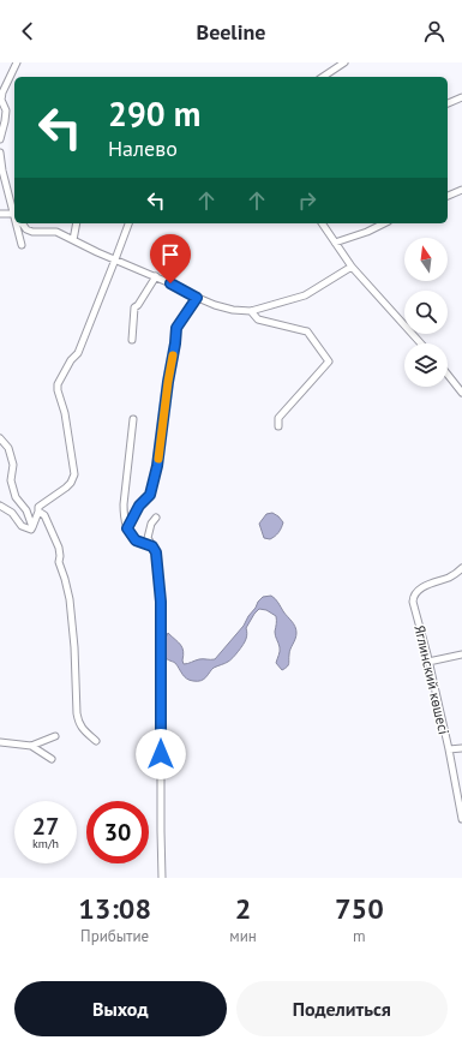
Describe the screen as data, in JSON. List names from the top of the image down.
{
  "streets": {
    "street": ["Яглинский көшесі"]
  },
  "north": "top",
  "page": {
    "header": "Beeline",
    "turn": ["290 m", "Налево"],
    "speed": "27 km/h",
    "limit": "30",
    "eta": [
      "13:08",
      "Прибытие",
      "2",
      "мин",
      "750",
      "m"
    ],
    "buttons": ["Выход", "Поделиться"]
  }
}
